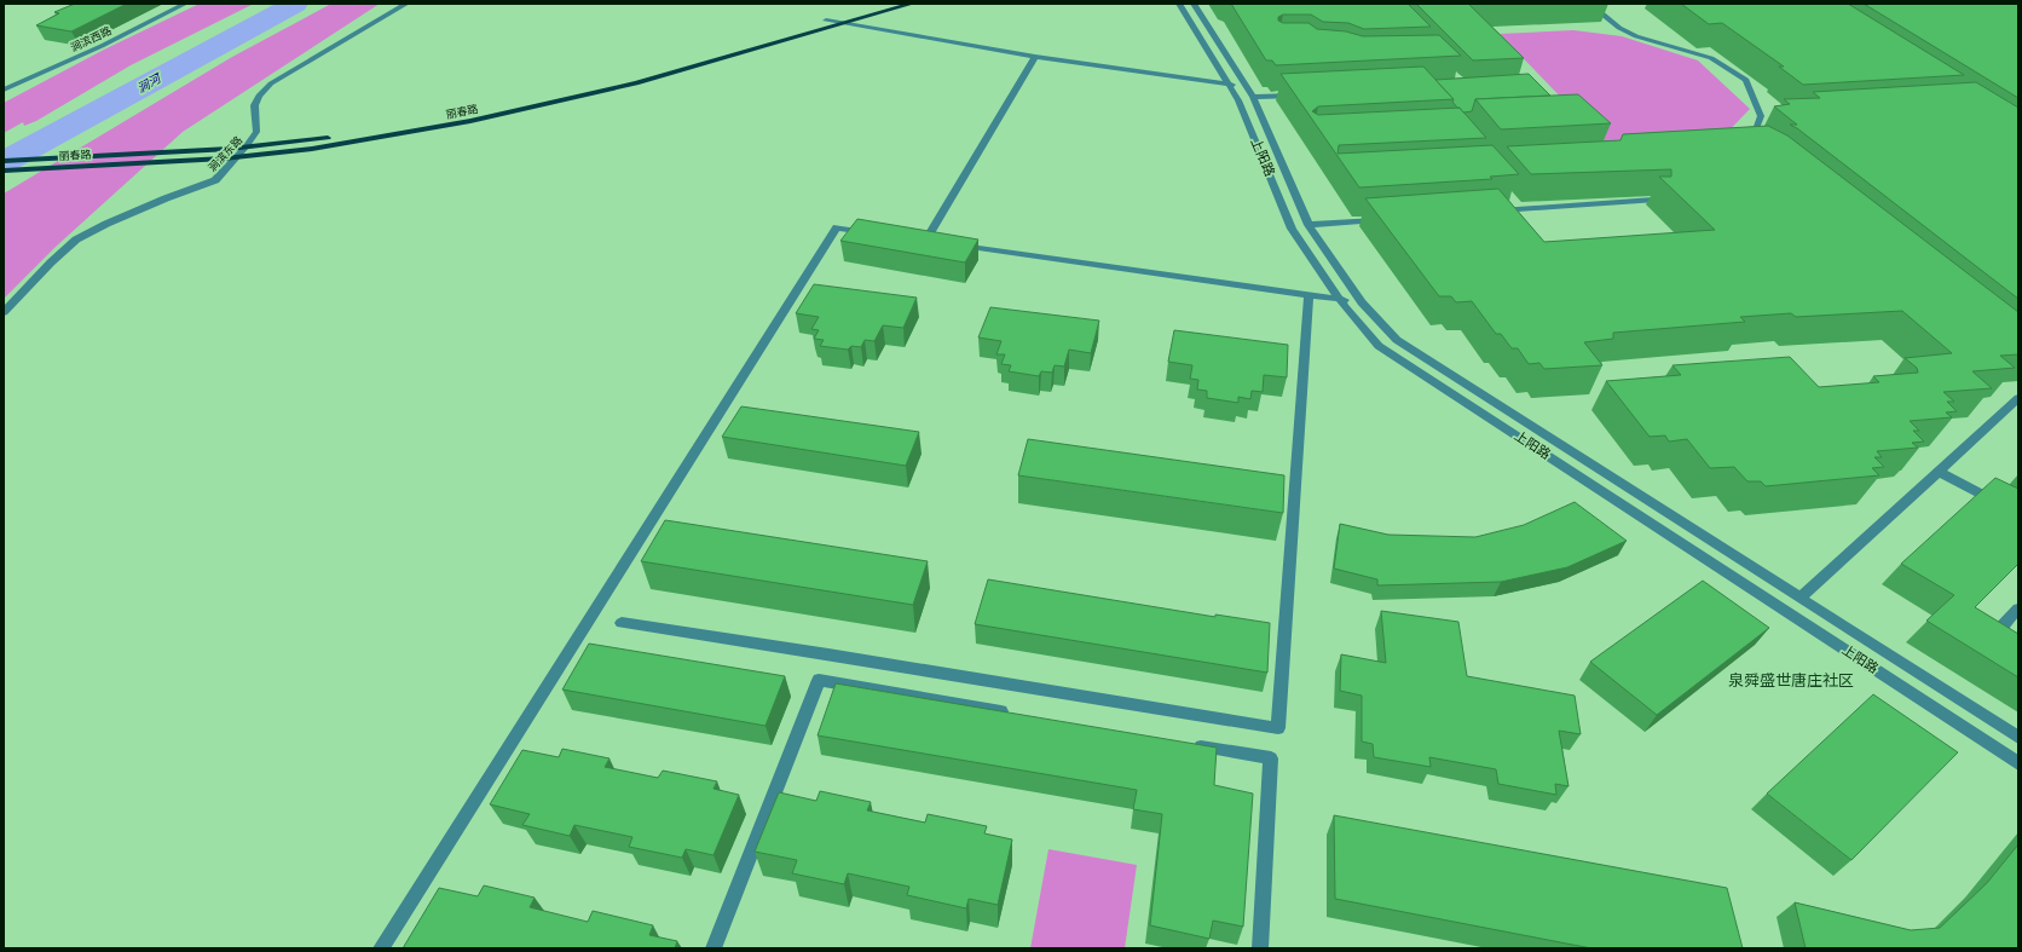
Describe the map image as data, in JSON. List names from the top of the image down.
{
  "streets": {
    "main road": ["丽春路"],
    "street": ["涧滨西路", "涧滨东路", "上阳路"]
  },
  "crossings": [
    ["丽春路", "涧滨东路"]
  ],
  "districts": ["泉舜盛世唐庄社区"],
  "water": ["涧河"]
}
